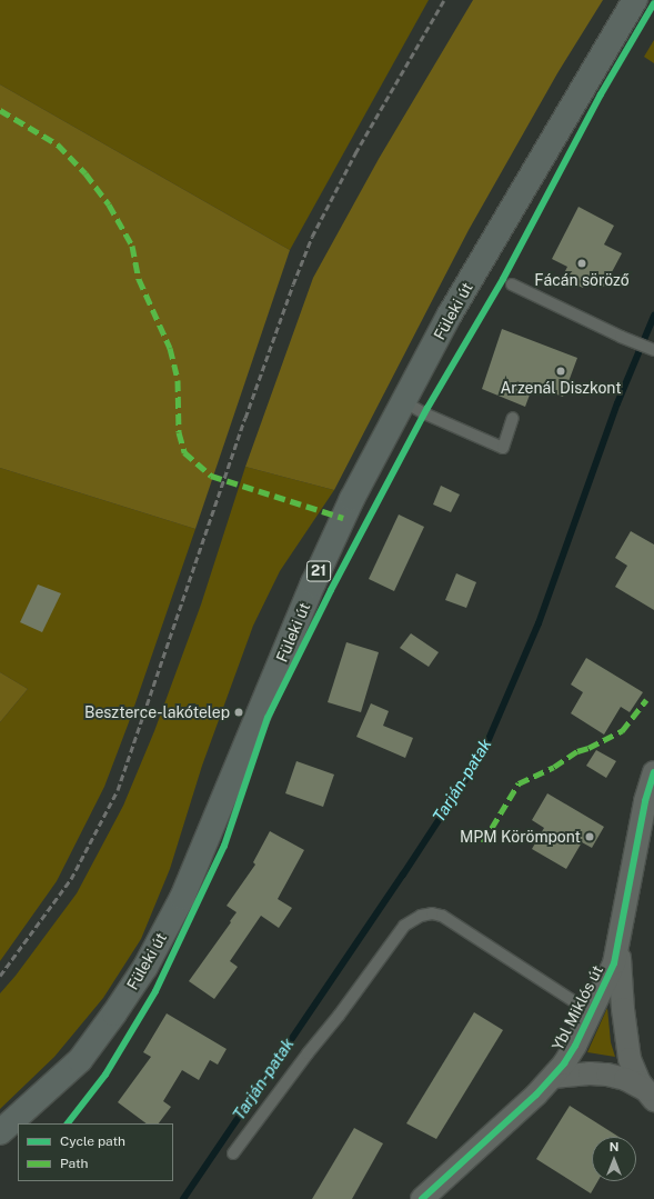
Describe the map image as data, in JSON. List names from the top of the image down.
{
  "streets": {
    "main road": ["Füleki út", "21"],
    "street": ["Ybl Miklós út"]
  },
  "water": ["Tarján-patak"],
  "places": [
    "Fácán söröző",
    "Arzenál Diszkont",
    "Beszterce-lakótelep",
    "MPM Körömpont"
  ],
  "legend": ["Cycle path", "Path"],
  "north": "top"
}
